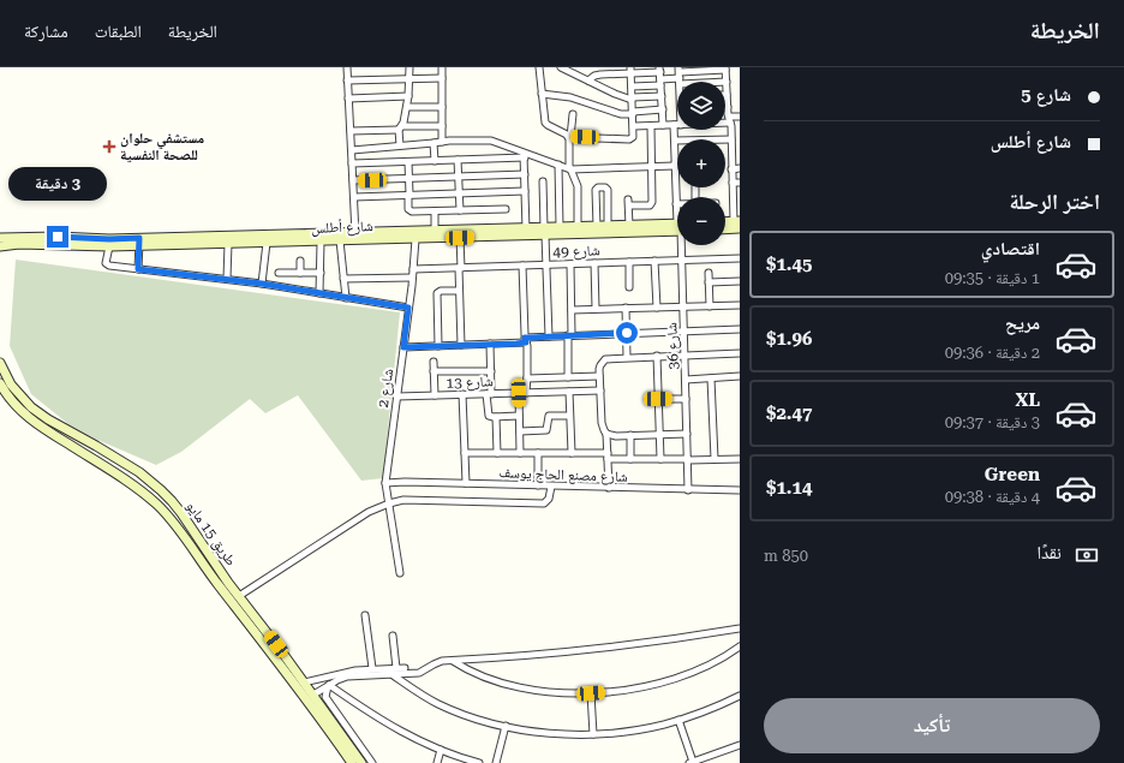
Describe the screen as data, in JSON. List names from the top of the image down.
{
  "streets": {
    "street": [
      "شارع أطلس",
      "شارع 49",
      "شارع 36",
      "شارع 13",
      "شارع 2",
      "شارع مصنع الحاج يوسف",
      "طريق 15 مايو"
    ]
  },
  "crossings": [
    ["شارع أطلس", "شارع 2"],
    ["شارع 49", "شارع 36"],
    ["شارع 49", "شارع 2"],
    ["شارع 36", "شارع مصنع الحاج يوسف"],
    ["شارع 13", "شارع 2"],
    ["شارع 2", "شارع مصنع الحاج يوسف"]
  ],
  "places": {
    "health": ["مستشفي حلوان للصحة النفسية"]
  },
  "page": {
    "header": "الخريطة",
    "nav": ["الخريطة", "الطبقات", "مشاركة"],
    "banner": ["شارع 5", "شارع أطلس"],
    "map_buttons": ["+", "−"],
    "bubble": "3 دقيقة",
    "heading": "اختر الرحلة",
    "list": [
      {
        "name": "اقتصادي",
        "note": "1 دقيقة · 09:35",
        "value": "$1.45"
      },
      {
        "name": "مريح",
        "note": "2 دقيقة · 09:36",
        "value": "$1.96"
      },
      {
        "name": "XL",
        "note": "3 دقيقة · 09:37",
        "value": "$2.47"
      },
      {
        "name": "Green",
        "note": "4 دقيقة · 09:38",
        "value": "$1.14"
      }
    ],
    "pay": ["نقدًا", "850 m"],
    "buttons": "تأكيد"
  }
}
